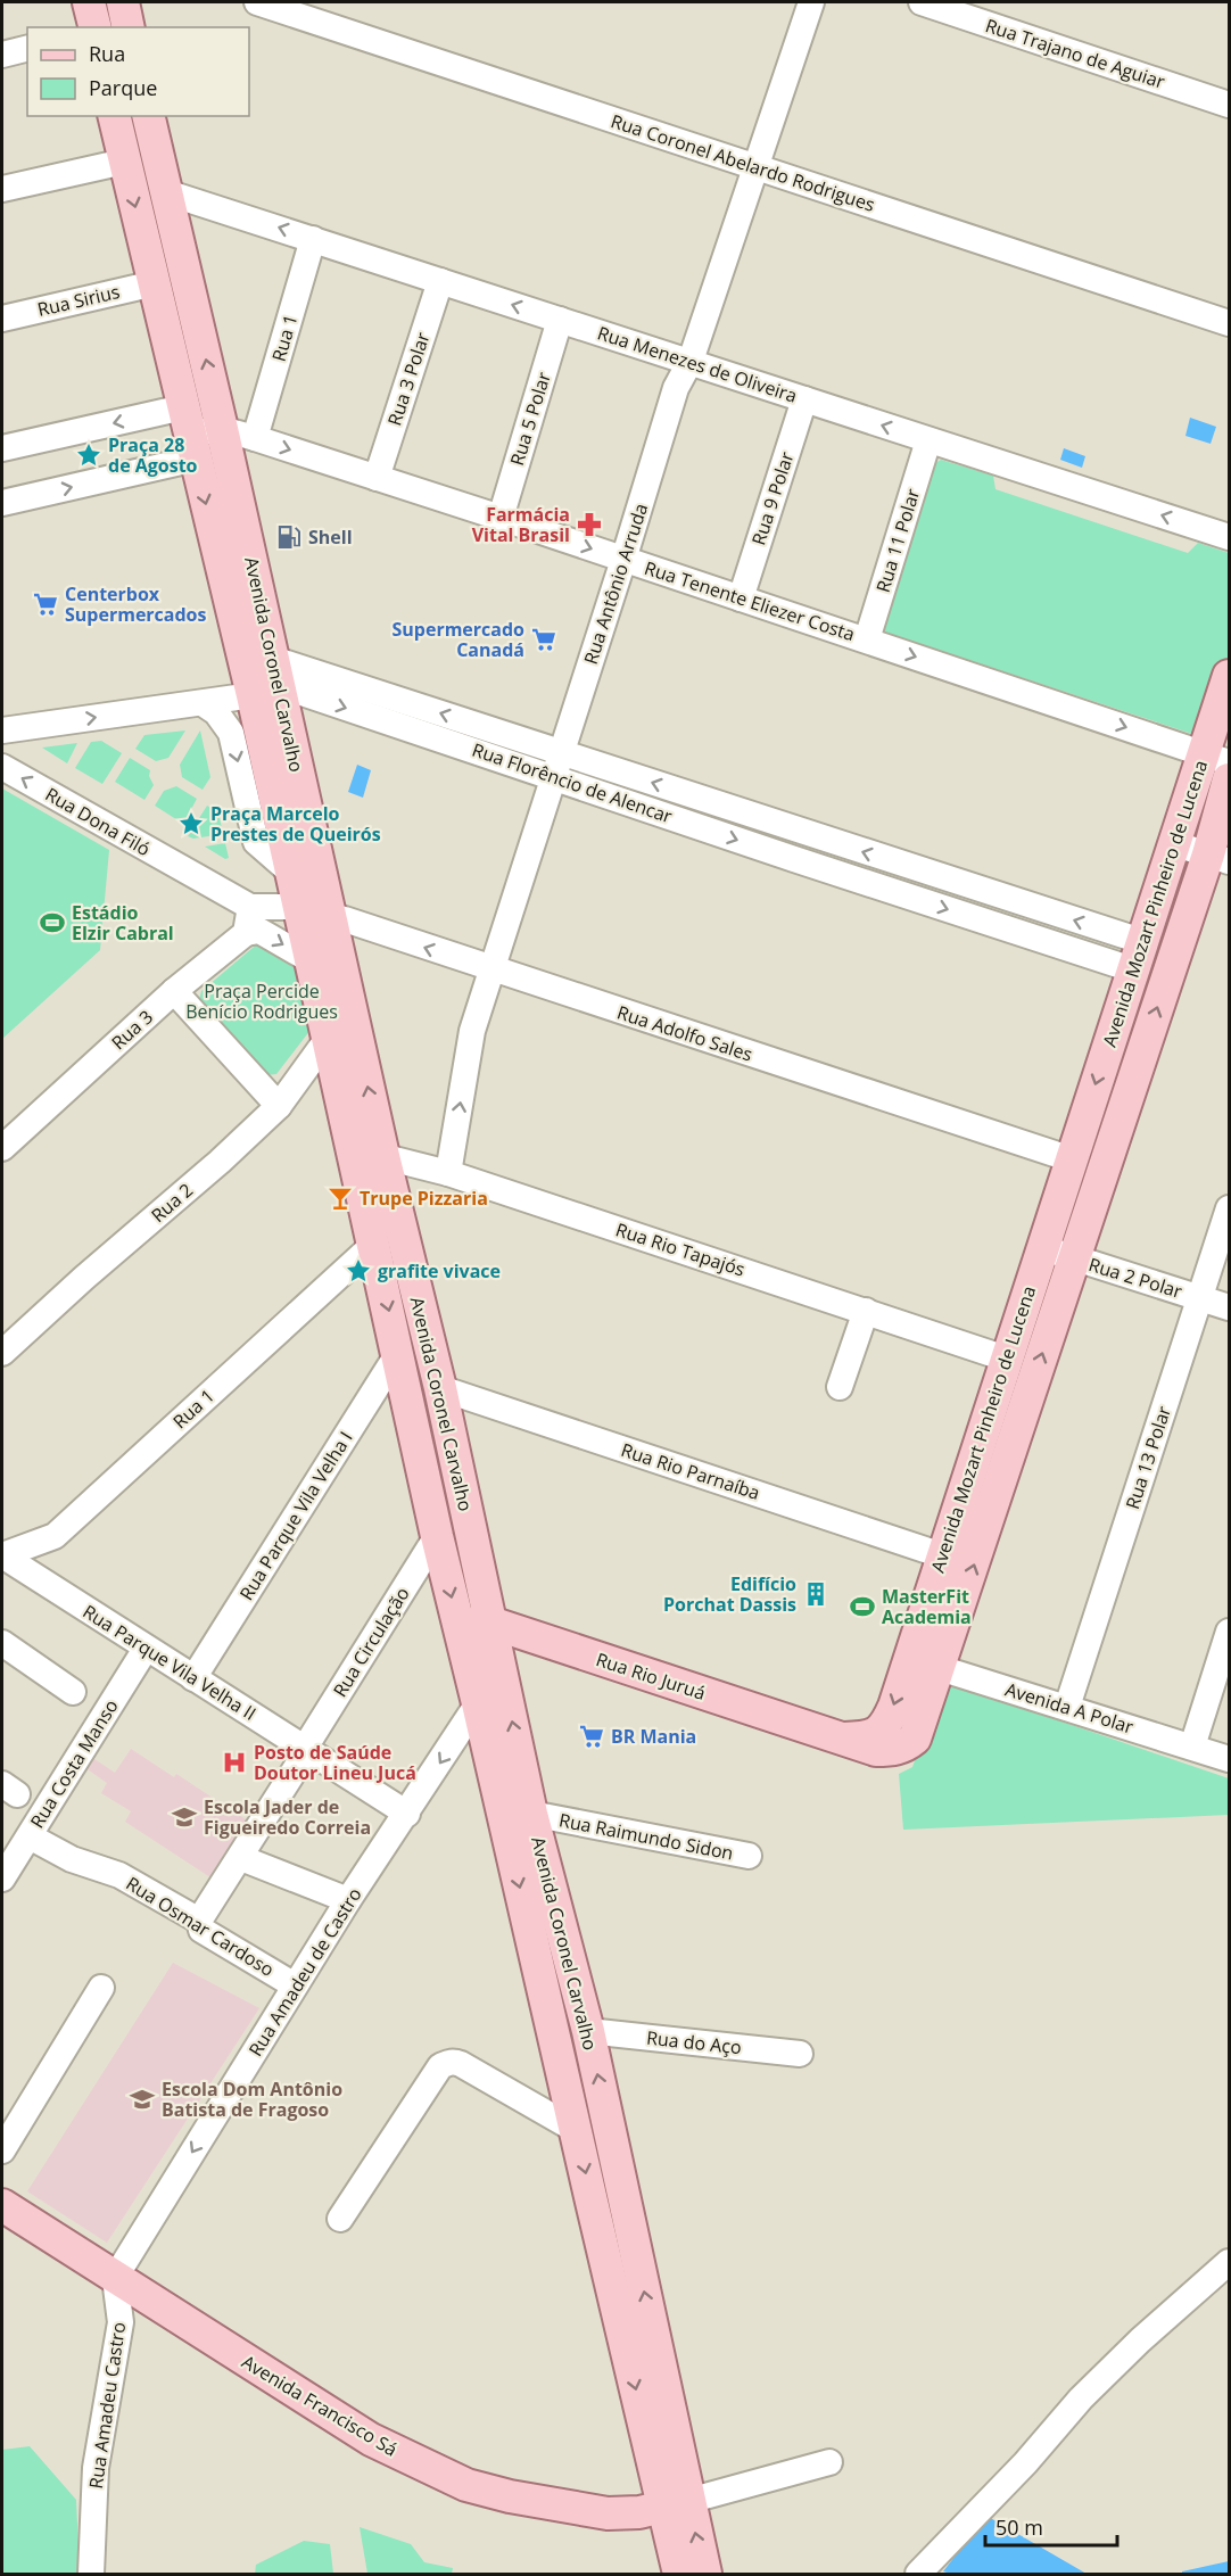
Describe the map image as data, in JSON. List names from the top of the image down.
{
  "streets": {
    "main road": [
      "Avenida Coronel Carvalho",
      "Avenida Mozart Pinheiro de Lucena",
      "Rua Rio Juruá",
      "Avenida Francisco Sá"
    ],
    "street": [
      "Rua Trajano de Aguiar",
      "Rua Coronel Abelardo Rodrigues",
      "Rua Sirius",
      "Rua 1",
      "Rua Menezes de Oliveira",
      "Rua 3 Polar",
      "Rua 5 Polar",
      "Rua 9 Polar",
      "Rua 11 Polar",
      "Rua Antônio Arruda",
      "Rua Tenente Eliezer Costa",
      "Rua Florêncio de Alencar",
      "Rua Dona Filó",
      "Rua 3",
      "Rua Adolfo Sales",
      "Rua 2",
      "Rua Rio Tapajós",
      "Rua 2 Polar",
      "Rua 13 Polar",
      "Rua Rio Parnaíba",
      "Rua Parque Vila Velha I",
      "Rua Circulação",
      "Rua Parque Vila Velha II",
      "Avenida A Polar",
      "Rua Costa Manso",
      "Rua Raimundo Sidon",
      "Rua Osmar Cardoso",
      "Rua Amadeu de Castro",
      "Rua do Aço",
      "Rua Amadeu Castro"
    ]
  },
  "crossings": [
    ["Rua Coronel Abelardo Rodrigues", "Rua Antônio Arruda"],
    ["Rua Sirius", "Avenida Coronel Carvalho"],
    ["Rua 1", "Rua Menezes de Oliveira"],
    ["Rua 1", "Rua Tenente Eliezer Costa"],
    ["Rua 1", "Avenida Coronel Carvalho"],
    ["Rua 1", "Rua Parque Vila Velha II"],
    ["Rua Menezes de Oliveira", "Rua 3 Polar"],
    ["Rua Menezes de Oliveira", "Rua 5 Polar"],
    ["Rua Menezes de Oliveira", "Rua 9 Polar"],
    ["Rua Menezes de Oliveira", "Rua 11 Polar"],
    ["Rua Menezes de Oliveira", "Rua Antônio Arruda"],
    ["Rua Menezes de Oliveira", "Avenida Coronel Carvalho"],
    ["Rua 3 Polar", "Rua Tenente Eliezer Costa"],
    ["Rua 5 Polar", "Rua Tenente Eliezer Costa"],
    ["Rua 9 Polar", "Rua Tenente Eliezer Costa"],
    ["Rua 11 Polar", "Rua Tenente Eliezer Costa"],
    ["Rua Antônio Arruda", "Rua Tenente Eliezer Costa"],
    ["Rua Antônio Arruda", "Rua Florêncio de Alencar"],
    ["Rua Antônio Arruda", "Rua Adolfo Sales"],
    ["Rua Antônio Arruda", "Rua Rio Tapajós"],
    ["Rua Tenente Eliezer Costa", "Avenida Coronel Carvalho"],
    ["Rua Tenente Eliezer Costa", "Avenida Mozart Pinheiro de Lucena"],
    ["Avenida Coronel Carvalho", "Rua Florêncio de Alencar"],
    ["Avenida Coronel Carvalho", "Rua Dona Filó"],
    ["Avenida Coronel Carvalho", "Rua Adolfo Sales"],
    ["Avenida Coronel Carvalho", "Rua 2"],
    ["Avenida Coronel Carvalho", "Rua Rio Tapajós"],
    ["Avenida Coronel Carvalho", "Rua Rio Parnaíba"],
    ["Avenida Coronel Carvalho", "Rua Parque Vila Velha I"],
    ["Avenida Coronel Carvalho", "Rua Circulação"],
    ["Avenida Coronel Carvalho", "Rua Rio Juruá"],
    ["Avenida Coronel Carvalho", "Rua Raimundo Sidon"],
    ["Avenida Coronel Carvalho", "Rua Amadeu de Castro"],
    ["Avenida Coronel Carvalho", "Rua do Aço"],
    ["Avenida Coronel Carvalho", "Avenida Francisco Sá"],
    ["Rua Florêncio de Alencar", "Avenida Mozart Pinheiro de Lucena"],
    ["Rua Dona Filó", "Rua 3"],
    ["Rua Dona Filó", "Rua Adolfo Sales"],
    ["Avenida Mozart Pinheiro de Lucena", "Rua Adolfo Sales"],
    ["Avenida Mozart Pinheiro de Lucena", "Rua Rio Tapajós"],
    ["Avenida Mozart Pinheiro de Lucena", "Rua 2 Polar"],
    ["Avenida Mozart Pinheiro de Lucena", "Rua Rio Parnaíba"],
    ["Avenida Mozart Pinheiro de Lucena", "Rua Rio Juruá"],
    ["Avenida Mozart Pinheiro de Lucena", "Avenida A Polar"],
    ["Rua 2 Polar", "Rua 13 Polar"],
    ["Rua 13 Polar", "Avenida A Polar"],
    ["Rua Parque Vila Velha I", "Rua Parque Vila Velha II"],
    ["Rua Circulação", "Rua Parque Vila Velha II"],
    ["Rua Circulação", "Rua Osmar Cardoso"],
    ["Rua Parque Vila Velha II", "Rua Costa Manso"],
    ["Rua Parque Vila Velha II", "Rua Amadeu de Castro"],
    ["Rua Costa Manso", "Rua Osmar Cardoso"],
    ["Rua Osmar Cardoso", "Rua Amadeu de Castro"],
    ["Rua Amadeu de Castro", "Rua Amadeu Castro"],
    ["Rua Amadeu de Castro", "Avenida Francisco Sá"],
    ["Rua Amadeu Castro", "Avenida Francisco Sá"]
  ],
  "one_way": ["Rua Menezes de Oliveira", "Rua Tenente Eliezer Costa", "Rua Dona Filó"],
  "parks": ["Praça Percide Benício Rodrigues"],
  "places": {
    "place": ["Praça 28 de Agosto", "Praça Marcelo Prestes de Queirós", "grafite vivace"],
    "pharmacy": ["Farmácia Vital Brasil"],
    "fuel station": ["Shell"],
    "supermarket": ["Centerbox Supermercados", "Supermercado Canadá", "BR Mania"],
    "sports": ["Estádio Elzir Cabral", "MasterFit Academia"],
    "bar": ["Trupe Pizzaria"],
    "building": ["Edifício Porchat Dassis"],
    "hospital": ["Posto de Saúde Doutor Lineu Jucá"],
    "school or university": ["Escola Jader de Figueiredo Correia", "Escola Dom Antônio Batista de Fragoso"]
  },
  "legend": ["Rua", "Parque"],
  "scale_bar": "50 m"
}
